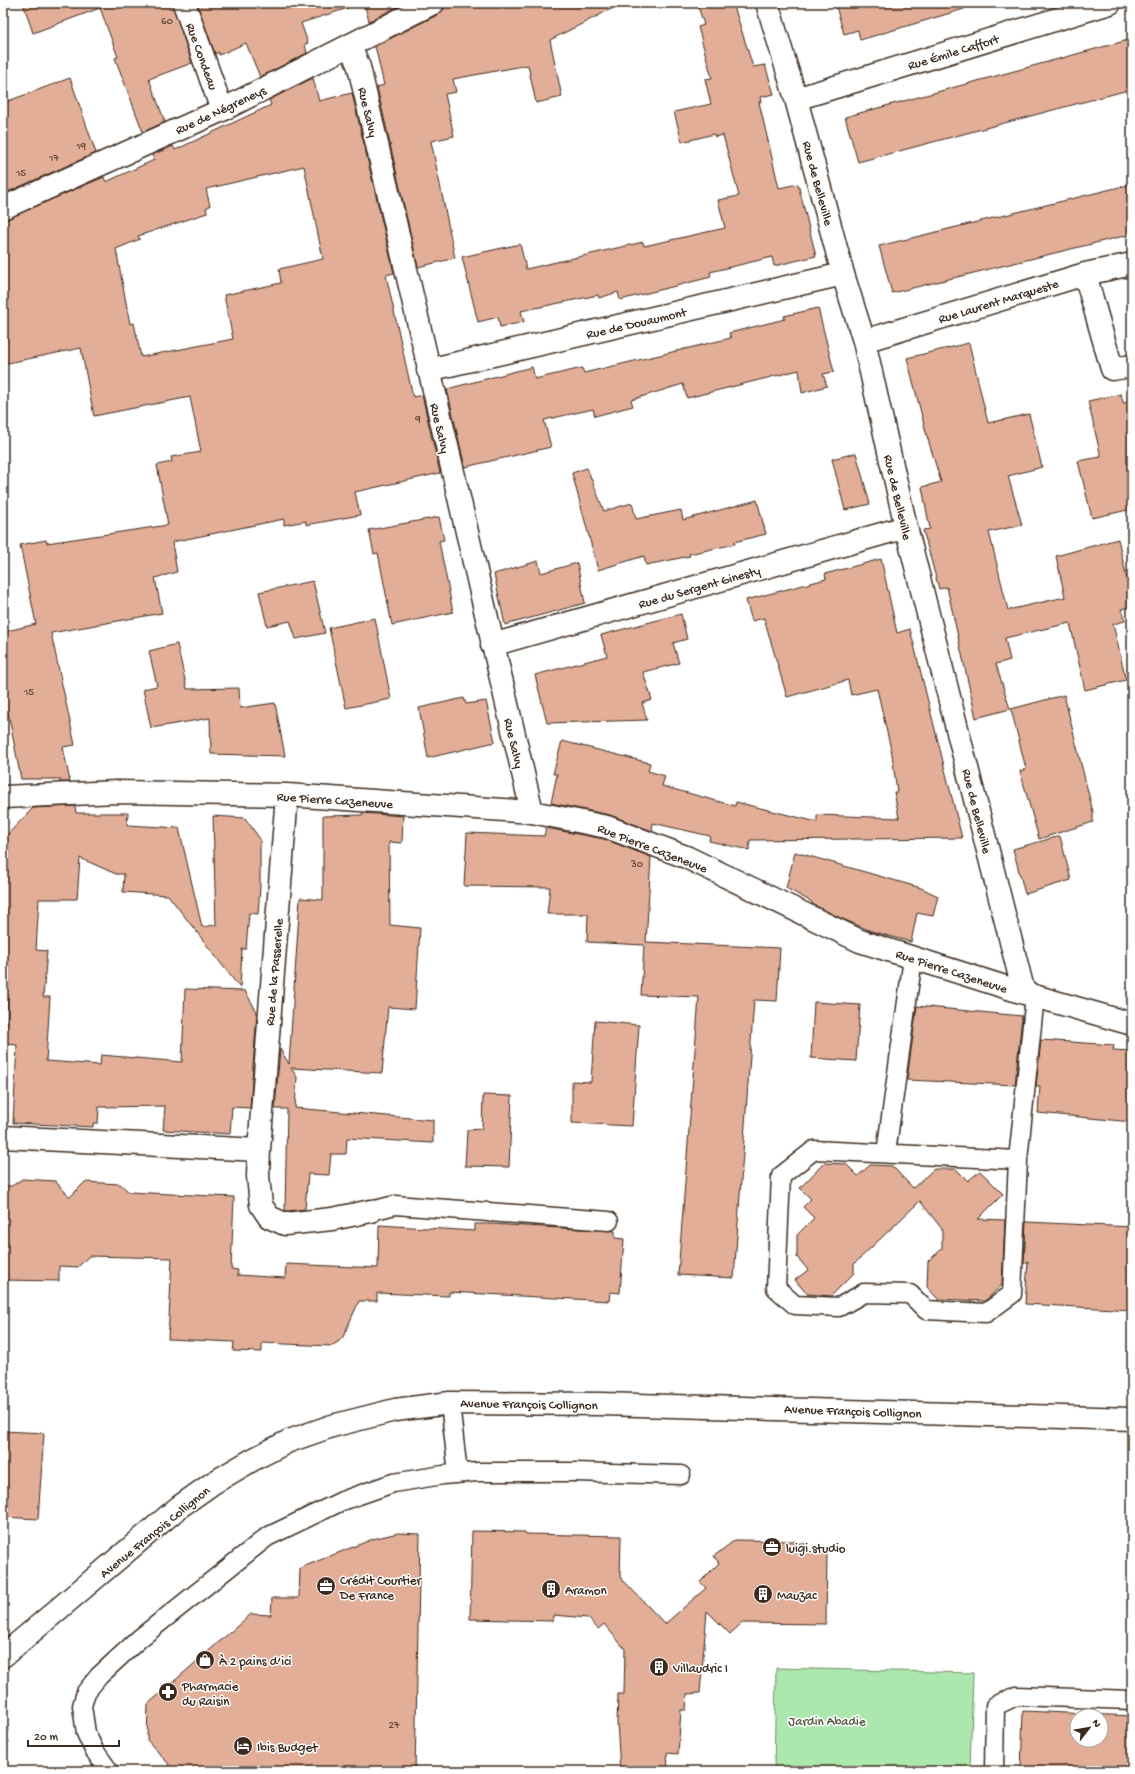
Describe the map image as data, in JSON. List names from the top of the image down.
{
  "streets": {
    "street": [
      "Rue Émile Caffort",
      "Rue Condeau",
      "Rue de Négreneys",
      "Rue Salvy",
      "Rue de Belleville",
      "Rue Laurent Marqueste",
      "Rue de Douaumont",
      "Rue du Sergent Ginesty",
      "Rue Pierre Cazeneuve",
      "Rue de la Passerelle",
      "Avenue François Collignon"
    ]
  },
  "crossings": [
    ["Rue Émile Caffort", "Rue de Belleville"],
    ["Rue Condeau", "Rue de Négreneys"],
    ["Rue de Négreneys", "Rue Salvy"],
    ["Rue Salvy", "Rue de Douaumont"],
    ["Rue Salvy", "Rue du Sergent Ginesty"],
    ["Rue Salvy", "Rue Pierre Cazeneuve"],
    ["Rue de Belleville", "Rue Laurent Marqueste"],
    ["Rue de Belleville", "Rue de Douaumont"],
    ["Rue de Belleville", "Rue du Sergent Ginesty"],
    ["Rue de Belleville", "Rue Pierre Cazeneuve"],
    ["Rue Pierre Cazeneuve", "Rue de la Passerelle"]
  ],
  "parks": ["Jardin Abadie"],
  "places": {
    "office": ["luigi.studio", "Crédit Courtier De France"],
    "building": ["Aramon", "Mauzac", "Villaudric I"],
    "shop": ["À 2 pains d’ici"],
    "pharmacy": ["Pharmacie du Raisin"],
    "hotel": ["Ibis Budget"]
  },
  "house_numbers": [
    "60",
    "19",
    "17",
    "15",
    "9",
    "15",
    "30",
    "27"
  ],
  "scale_bar": "20 m",
  "north": "top right"
}
